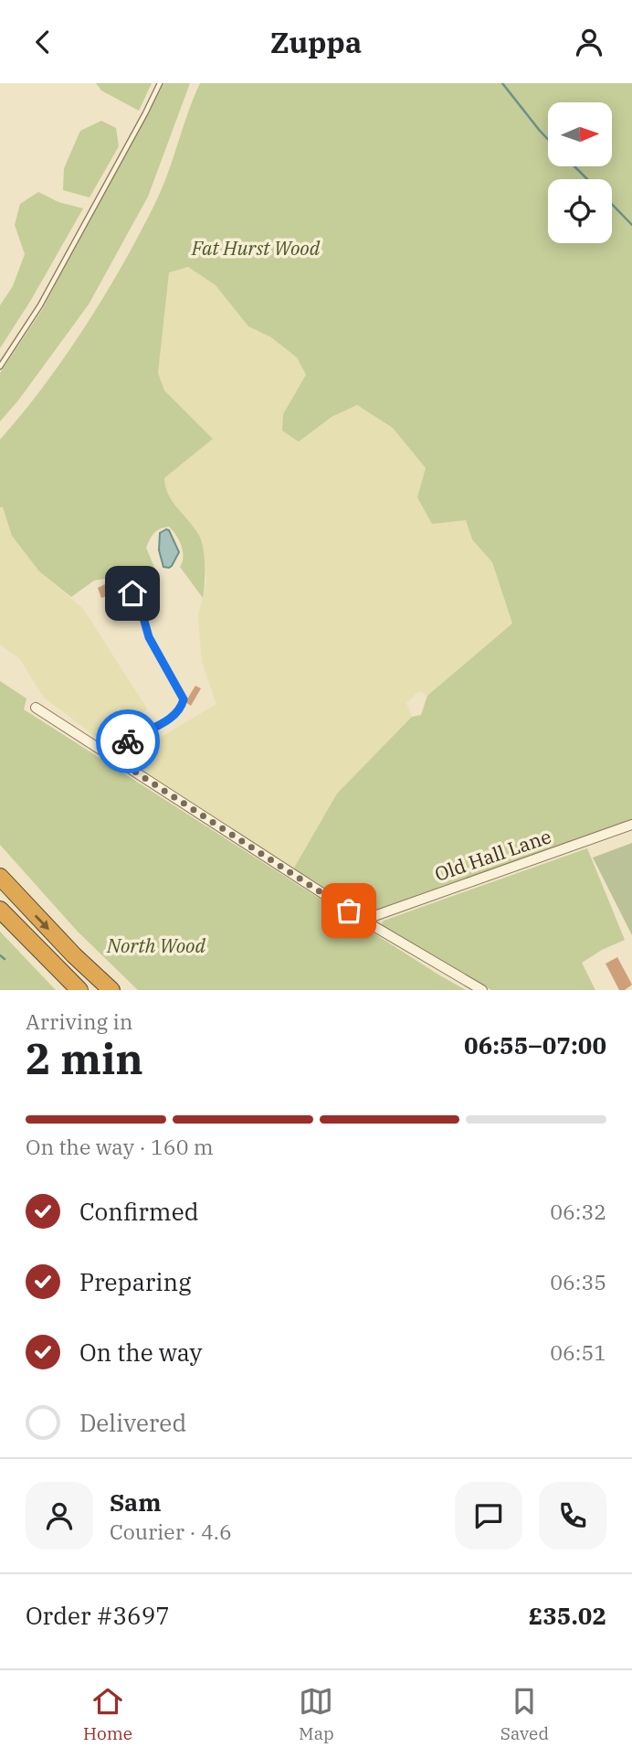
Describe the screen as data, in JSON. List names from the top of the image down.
{
  "streets": {
    "street": ["Old Hall Lane"]
  },
  "parks": ["Fat Hurst Wood", "North Wood"],
  "north": "right",
  "page": {
    "header": "Zuppa",
    "heading": ["2 min", "Arriving in", "06:55–07:00"],
    "panel": [
      "Sam",
      "Courier · 4.6",
      "Order #3697",
      "£35.02"
    ],
    "bar": "On the way · 160 m",
    "list": [
      ["Confirmed", "06:32"],
      ["Preparing", "06:35"],
      ["On the way", "06:51"],
      "Delivered"
    ],
    "tabs": ["Home", "Map", "Saved"]
  }
}
